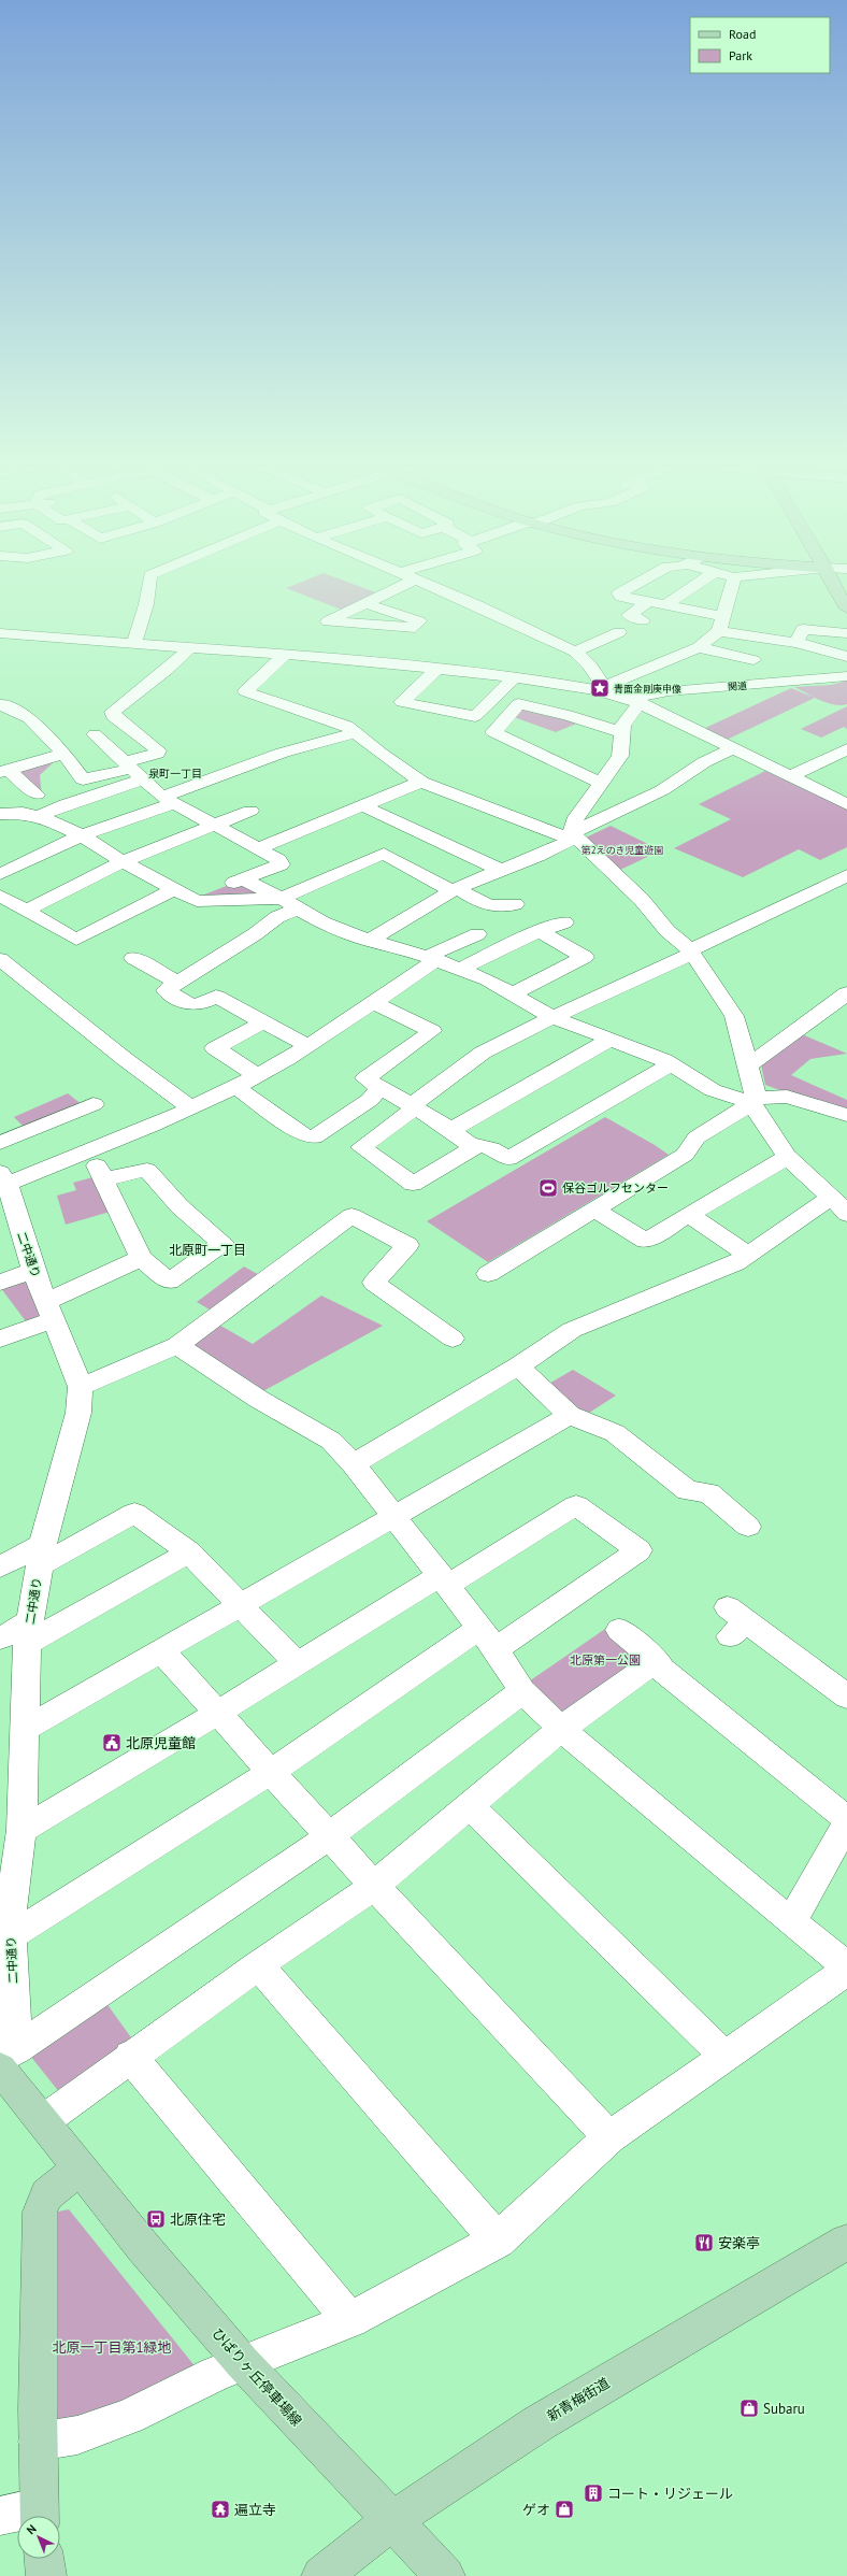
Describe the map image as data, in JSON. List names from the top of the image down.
{
  "streets": {
    "main road": ["ひばりヶ丘停車場線", "新青梅街道"],
    "street": ["関道", "二中通り"]
  },
  "crossings": [
    ["二中通り", "ひばりヶ丘停車場線"],
    ["ひばりヶ丘停車場線", "新青梅街道"]
  ],
  "districts": ["泉町一丁目", "北原町一丁目"],
  "parks": ["第2えのき児童遊園", "北原第一公園", "北原一丁目第1緑地"],
  "places": {
    "place": ["青面金剛庚申像"],
    "sports": ["保谷ゴルフセンター"],
    "public building": ["北原児童館"],
    "bus stop": ["北原住宅"],
    "restaurant": ["安楽亭"],
    "shop": ["Subaru", "ゲオ"],
    "building": ["コート・リジェール"],
    "temple": ["遍立寺"]
  },
  "legend": ["Road", "Park"],
  "north": "top left"
}
